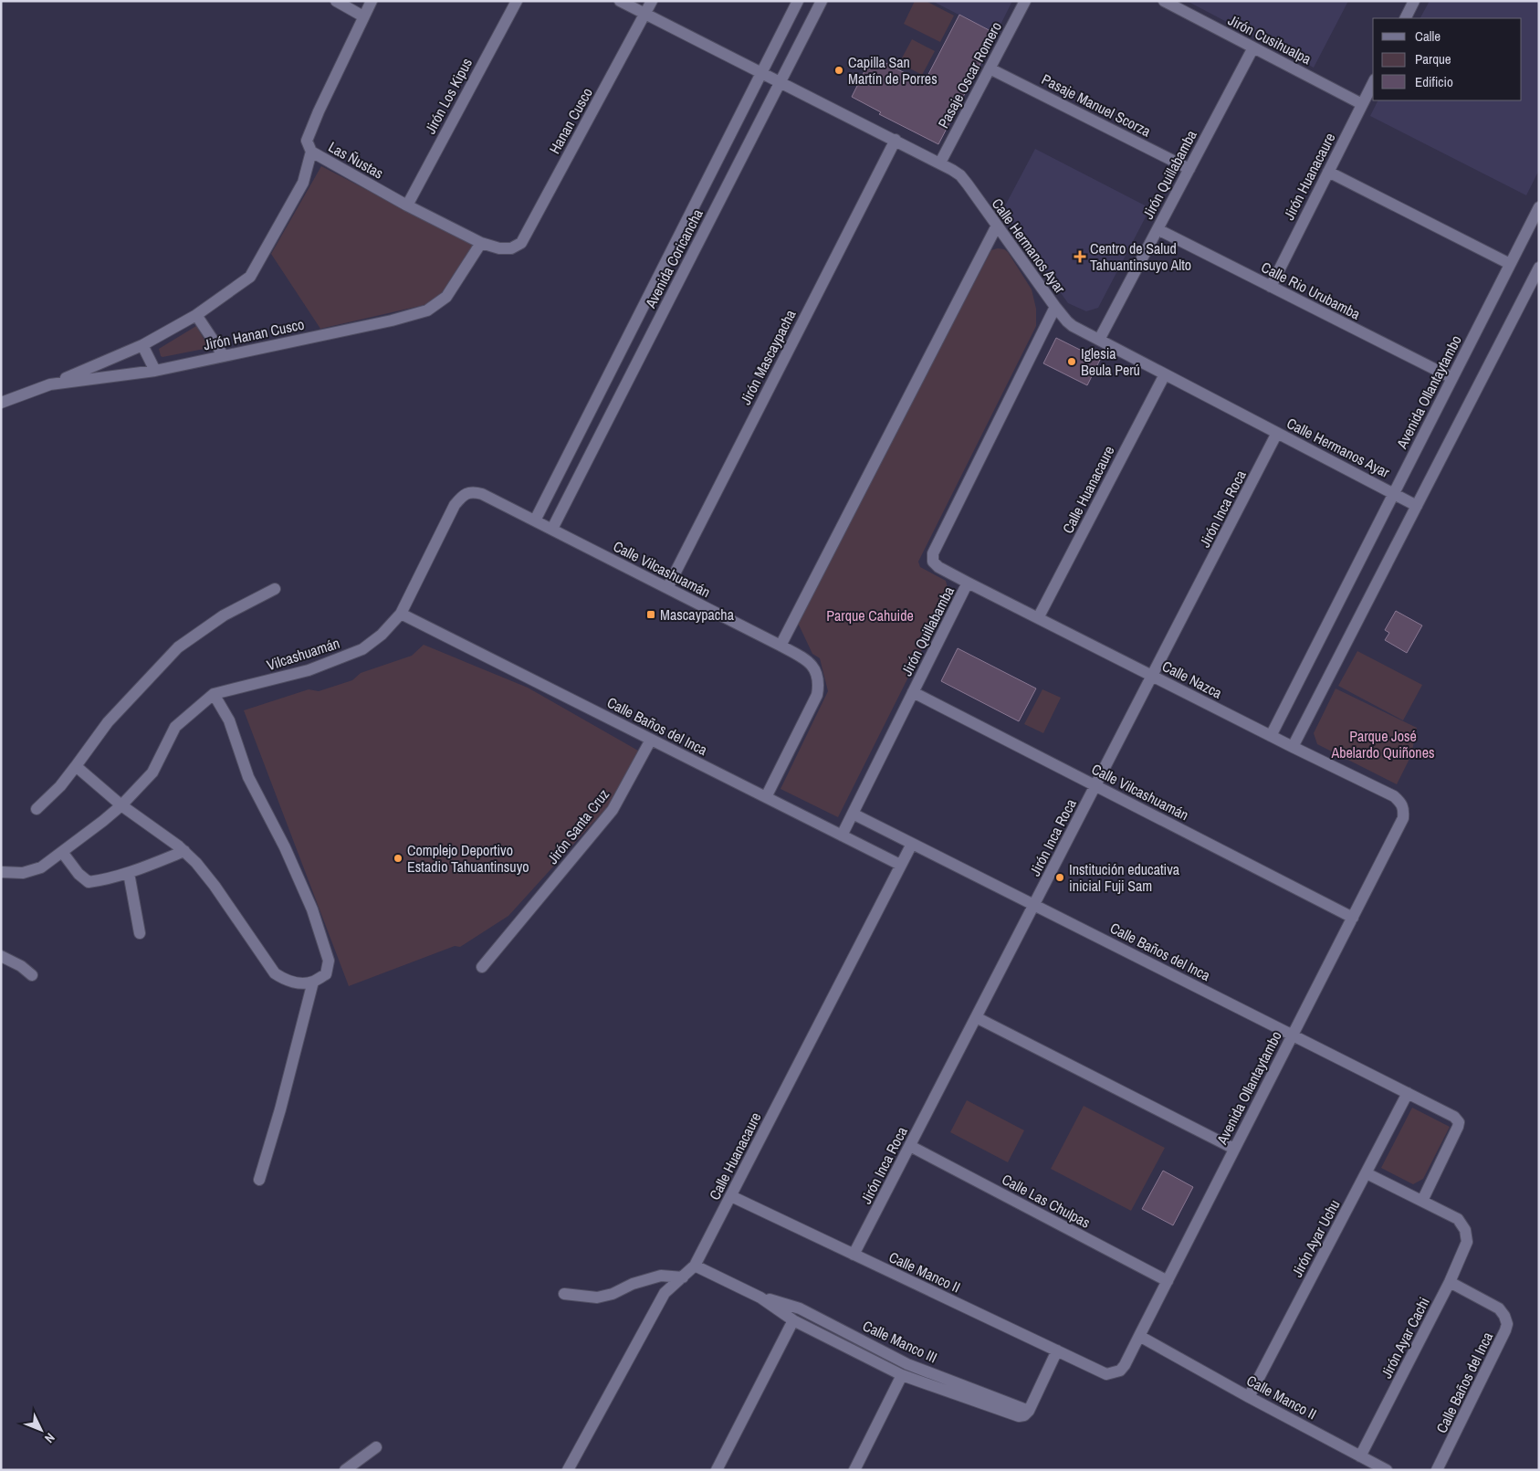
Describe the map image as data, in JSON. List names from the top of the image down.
{
  "streets": {
    "street": [
      "Jirón Cusihualpa",
      "Pasaje Oscar Romero",
      "Jirón Los Kipus",
      "Pasaje Manuel Scorza",
      "Hanan Cusco",
      "Las Ñustas",
      "Jirón Quillabamba",
      "Jirón Huanacaure",
      "Calle Hermanos Ayar",
      "Avenida Coricancha",
      "Calle Rio Urubamba",
      "Jirón Hanan Cusco",
      "Jirón Mascaypacha",
      "Avenida Ollantaytambo",
      "Calle Huanacaure",
      "Jirón Inca Roca",
      "Calle Vilcashuamán",
      "Vilcashuamán",
      "Calle Nazca",
      "Calle Baños del Inca",
      "Jirón Santa Cruz",
      "Calle Las Chulpas",
      "Jirón Ayar Uchu",
      "Calle Manco II",
      "Jirón Ayar Cachi",
      "Calle Manco III"
    ]
  },
  "crossings": [
    ["Jirón Cusihualpa", "Jirón Quillabamba"],
    ["Jirón Cusihualpa", "Jirón Huanacaure"],
    ["Pasaje Oscar Romero", "Pasaje Manuel Scorza"],
    ["Pasaje Oscar Romero", "Calle Hermanos Ayar"],
    ["Jirón Los Kipus", "Las Ñustas"],
    ["Pasaje Manuel Scorza", "Jirón Quillabamba"],
    ["Hanan Cusco", "Las Ñustas"],
    ["Hanan Cusco", "Calle Hermanos Ayar"],
    ["Las Ñustas", "Jirón Hanan Cusco"],
    ["Jirón Quillabamba", "Calle Hermanos Ayar"],
    ["Jirón Quillabamba", "Calle Rio Urubamba"],
    ["Jirón Quillabamba", "Calle Vilcashuamán"],
    ["Jirón Quillabamba", "Calle Nazca"],
    ["Jirón Quillabamba", "Calle Baños del Inca"],
    ["Jirón Huanacaure", "Calle Rio Urubamba"],
    ["Calle Hermanos Ayar", "Avenida Coricancha"],
    ["Calle Hermanos Ayar", "Jirón Mascaypacha"],
    ["Calle Hermanos Ayar", "Avenida Ollantaytambo"],
    ["Calle Hermanos Ayar", "Calle Huanacaure"],
    ["Calle Hermanos Ayar", "Jirón Inca Roca"],
    ["Avenida Coricancha", "Calle Vilcashuamán"],
    ["Calle Rio Urubamba", "Avenida Ollantaytambo"],
    ["Jirón Mascaypacha", "Calle Vilcashuamán"],
    ["Avenida Ollantaytambo", "Calle Vilcashuamán"],
    ["Avenida Ollantaytambo", "Calle Nazca"],
    ["Avenida Ollantaytambo", "Calle Baños del Inca"],
    ["Avenida Ollantaytambo", "Calle Las Chulpas"],
    ["Avenida Ollantaytambo", "Calle Manco II"],
    ["Calle Huanacaure", "Calle Nazca"],
    ["Calle Huanacaure", "Calle Baños del Inca"],
    ["Calle Huanacaure", "Calle Manco II"],
    ["Calle Huanacaure", "Calle Manco III"],
    ["Jirón Inca Roca", "Calle Vilcashuamán"],
    ["Jirón Inca Roca", "Calle Nazca"],
    ["Jirón Inca Roca", "Calle Baños del Inca"],
    ["Jirón Inca Roca", "Calle Las Chulpas"],
    ["Jirón Inca Roca", "Calle Manco II"],
    ["Calle Vilcashuamán", "Vilcashuamán"],
    ["Calle Vilcashuamán", "Calle Baños del Inca"],
    ["Vilcashuamán", "Calle Baños del Inca"],
    ["Calle Baños del Inca", "Jirón Santa Cruz"],
    ["Calle Baños del Inca", "Jirón Ayar Uchu"],
    ["Calle Baños del Inca", "Jirón Ayar Cachi"],
    ["Jirón Ayar Uchu", "Calle Manco II"],
    ["Calle Manco II", "Jirón Ayar Cachi"]
  ],
  "parks": ["Parque Cahuide", "Parque José Abelardo Quiñones"],
  "places": {
    "other": [
      "Capilla San Martín de Porres",
      "Iglesia Beula Perú",
      "Complejo Deportivo Estadio Tahuantinsuyo",
      "Institución educativa inicial Fuji Sam"
    ],
    "health": ["Centro de Salud Tahuantinsuyo Alto"],
    "transit": ["Mascaypacha"]
  },
  "legend": ["Calle", "Parque", "Edificio"],
  "north": "bottom right"
}
